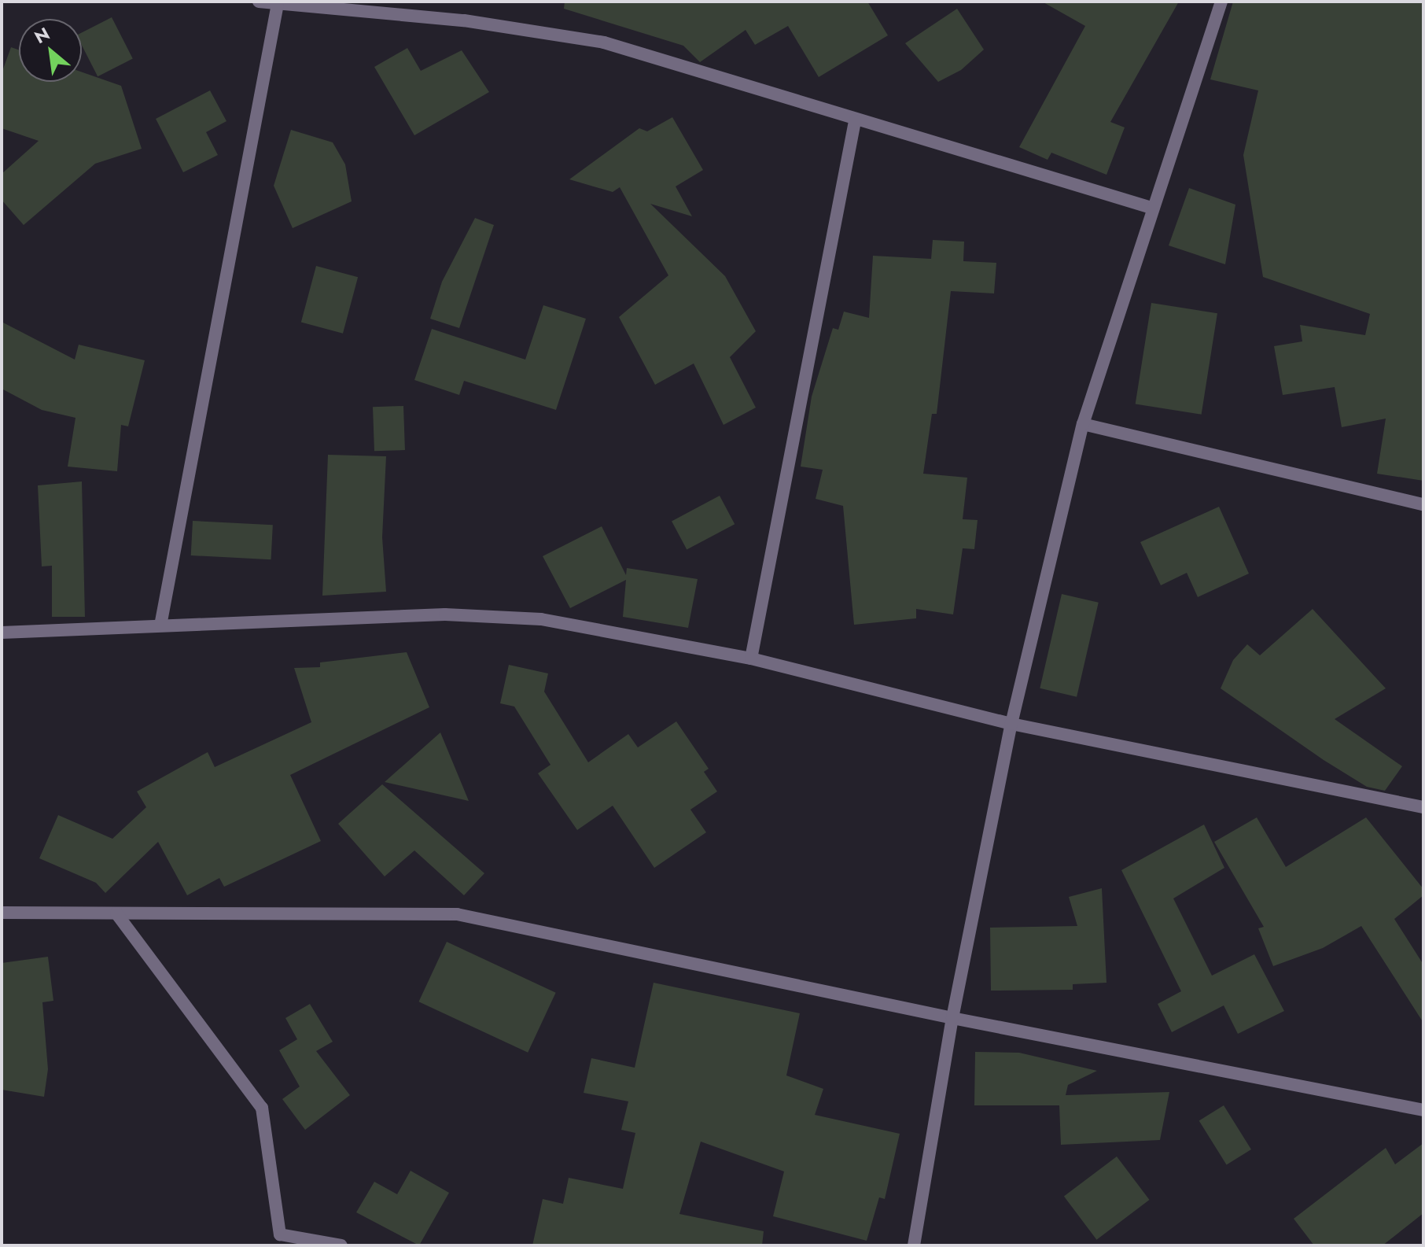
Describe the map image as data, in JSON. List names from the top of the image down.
{
  "north": "top left"
}
